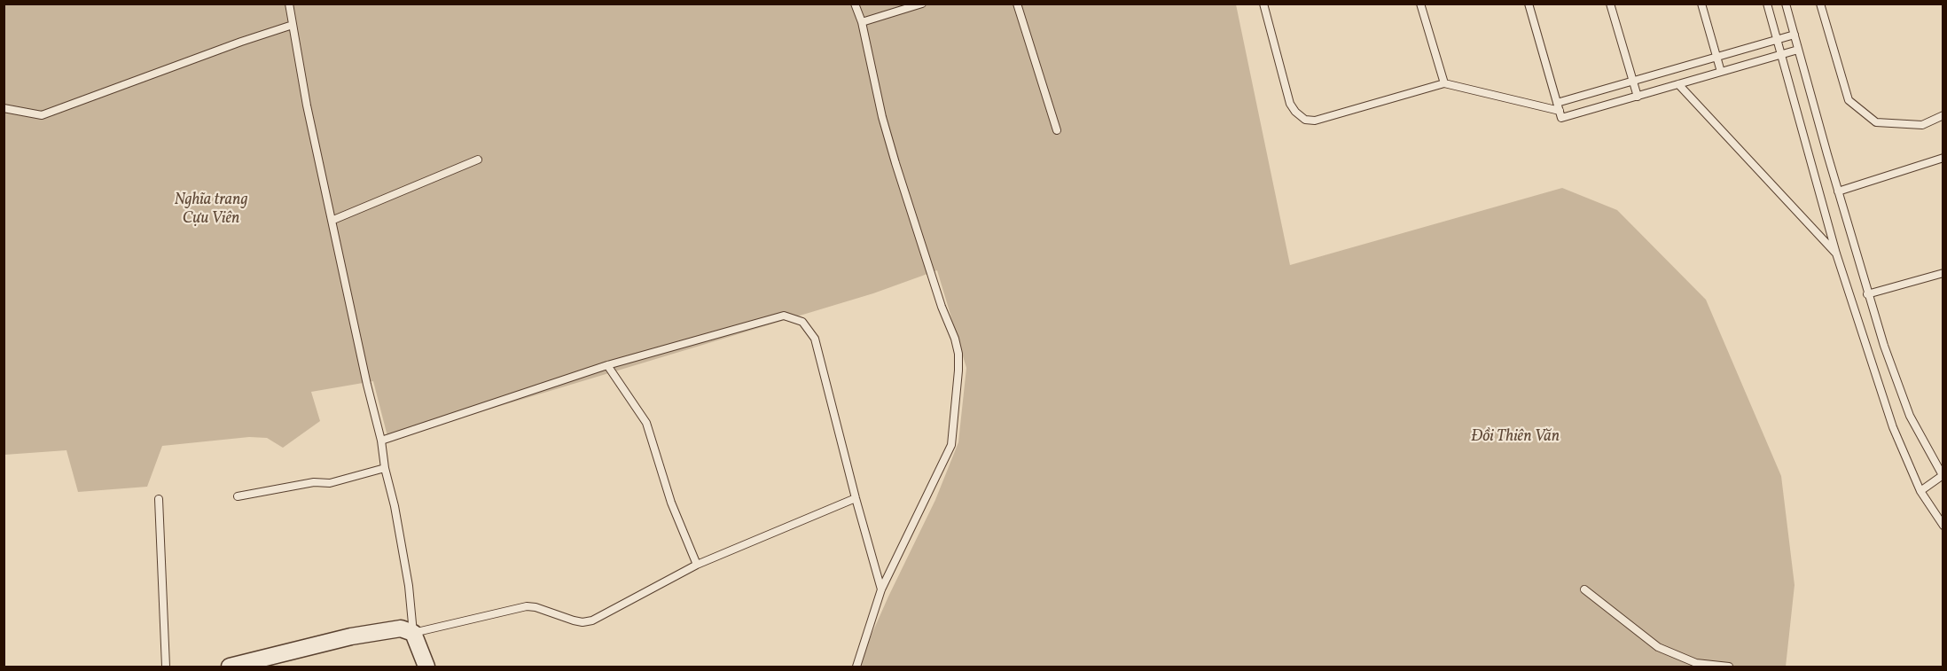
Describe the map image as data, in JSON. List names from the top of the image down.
{
  "parks": ["Nghĩa trang Cựu Viên", "Đồi Thiên Văn"]
}
